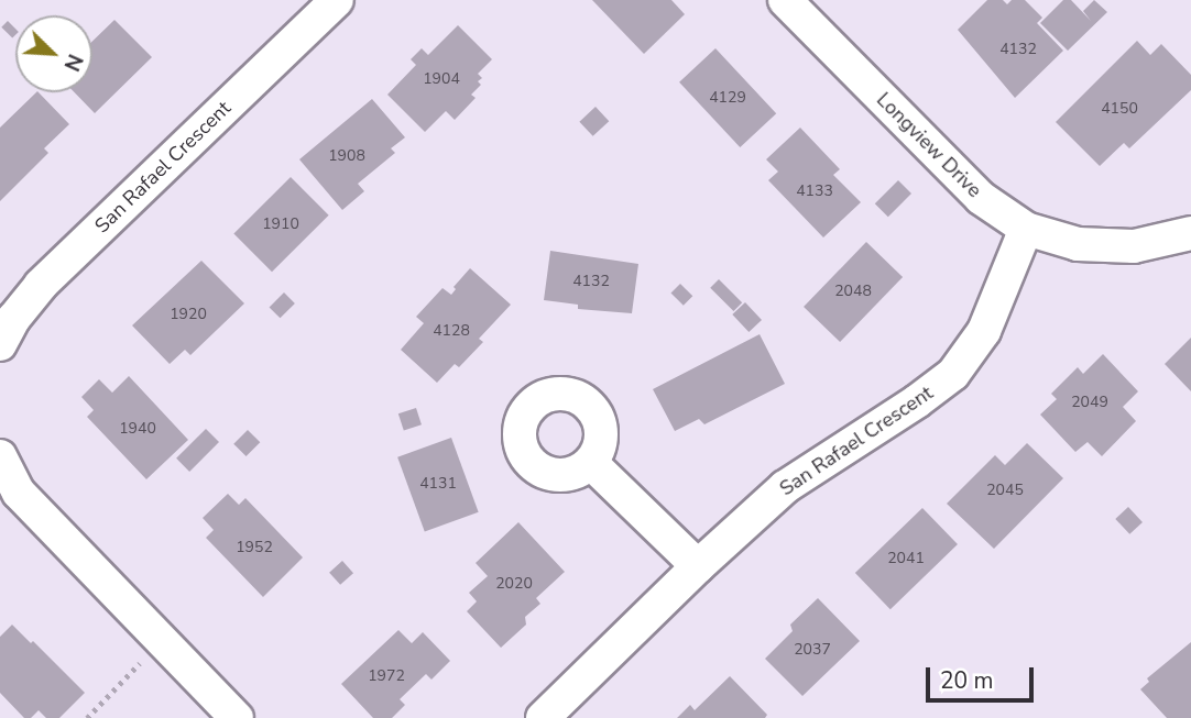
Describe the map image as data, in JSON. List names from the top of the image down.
{
  "streets": {
    "street": ["Longview Drive", "San Rafael Crescent"]
  },
  "crossings": [
    ["Longview Drive", "San Rafael Crescent"]
  ],
  "house_numbers": [
    "4132",
    "1904",
    "4129",
    "4150",
    "1908",
    "4133",
    "1910",
    "4132",
    "2048",
    "1920",
    "4128",
    "2049",
    "1940",
    "4131",
    "2045",
    "1952",
    "2041",
    "2020",
    "2037",
    "1972"
  ],
  "scale_bar": "20 m",
  "north": "bottom right"
}
